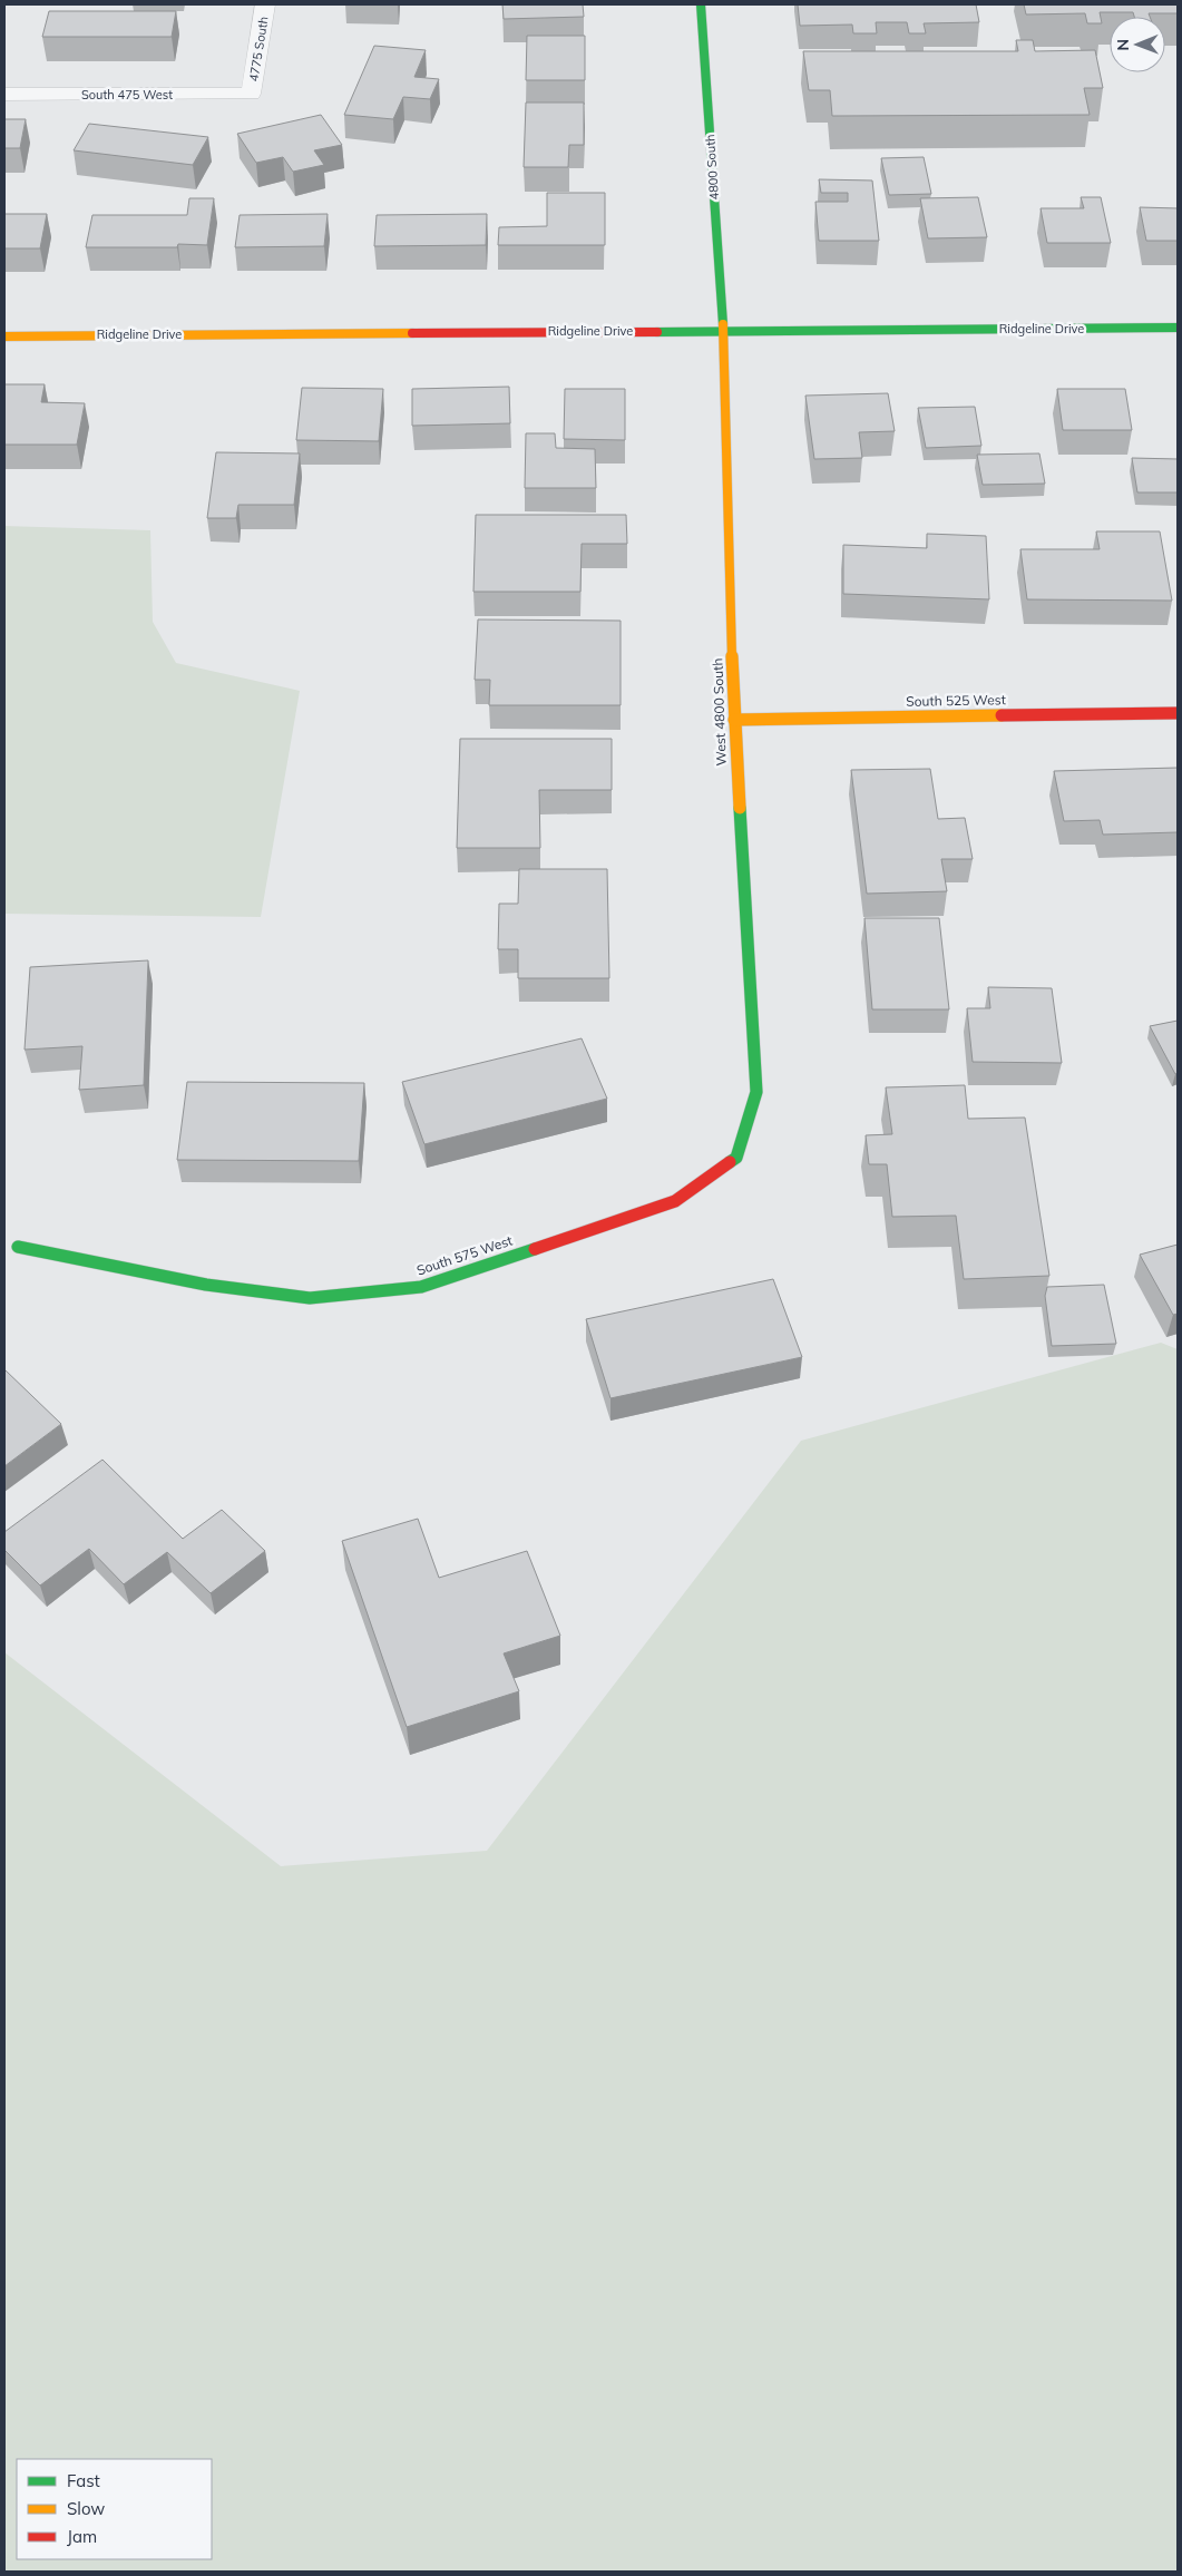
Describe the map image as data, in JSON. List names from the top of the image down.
{
  "streets": {
    "street": [
      "4775 South",
      "South 475 West",
      "4800 South",
      "Ridgeline Drive",
      "South 525 West",
      "West 4800 South",
      "South 575 West"
    ]
  },
  "crossings": [
    ["4775 South", "South 475 West"],
    ["4800 South", "Ridgeline Drive"],
    ["4800 South", "West 4800 South"],
    ["Ridgeline Drive", "West 4800 South"],
    ["South 525 West", "West 4800 South"],
    ["West 4800 South", "South 575 West"]
  ],
  "legend": ["Fast", "Slow", "Jam"],
  "north": "left"
}
